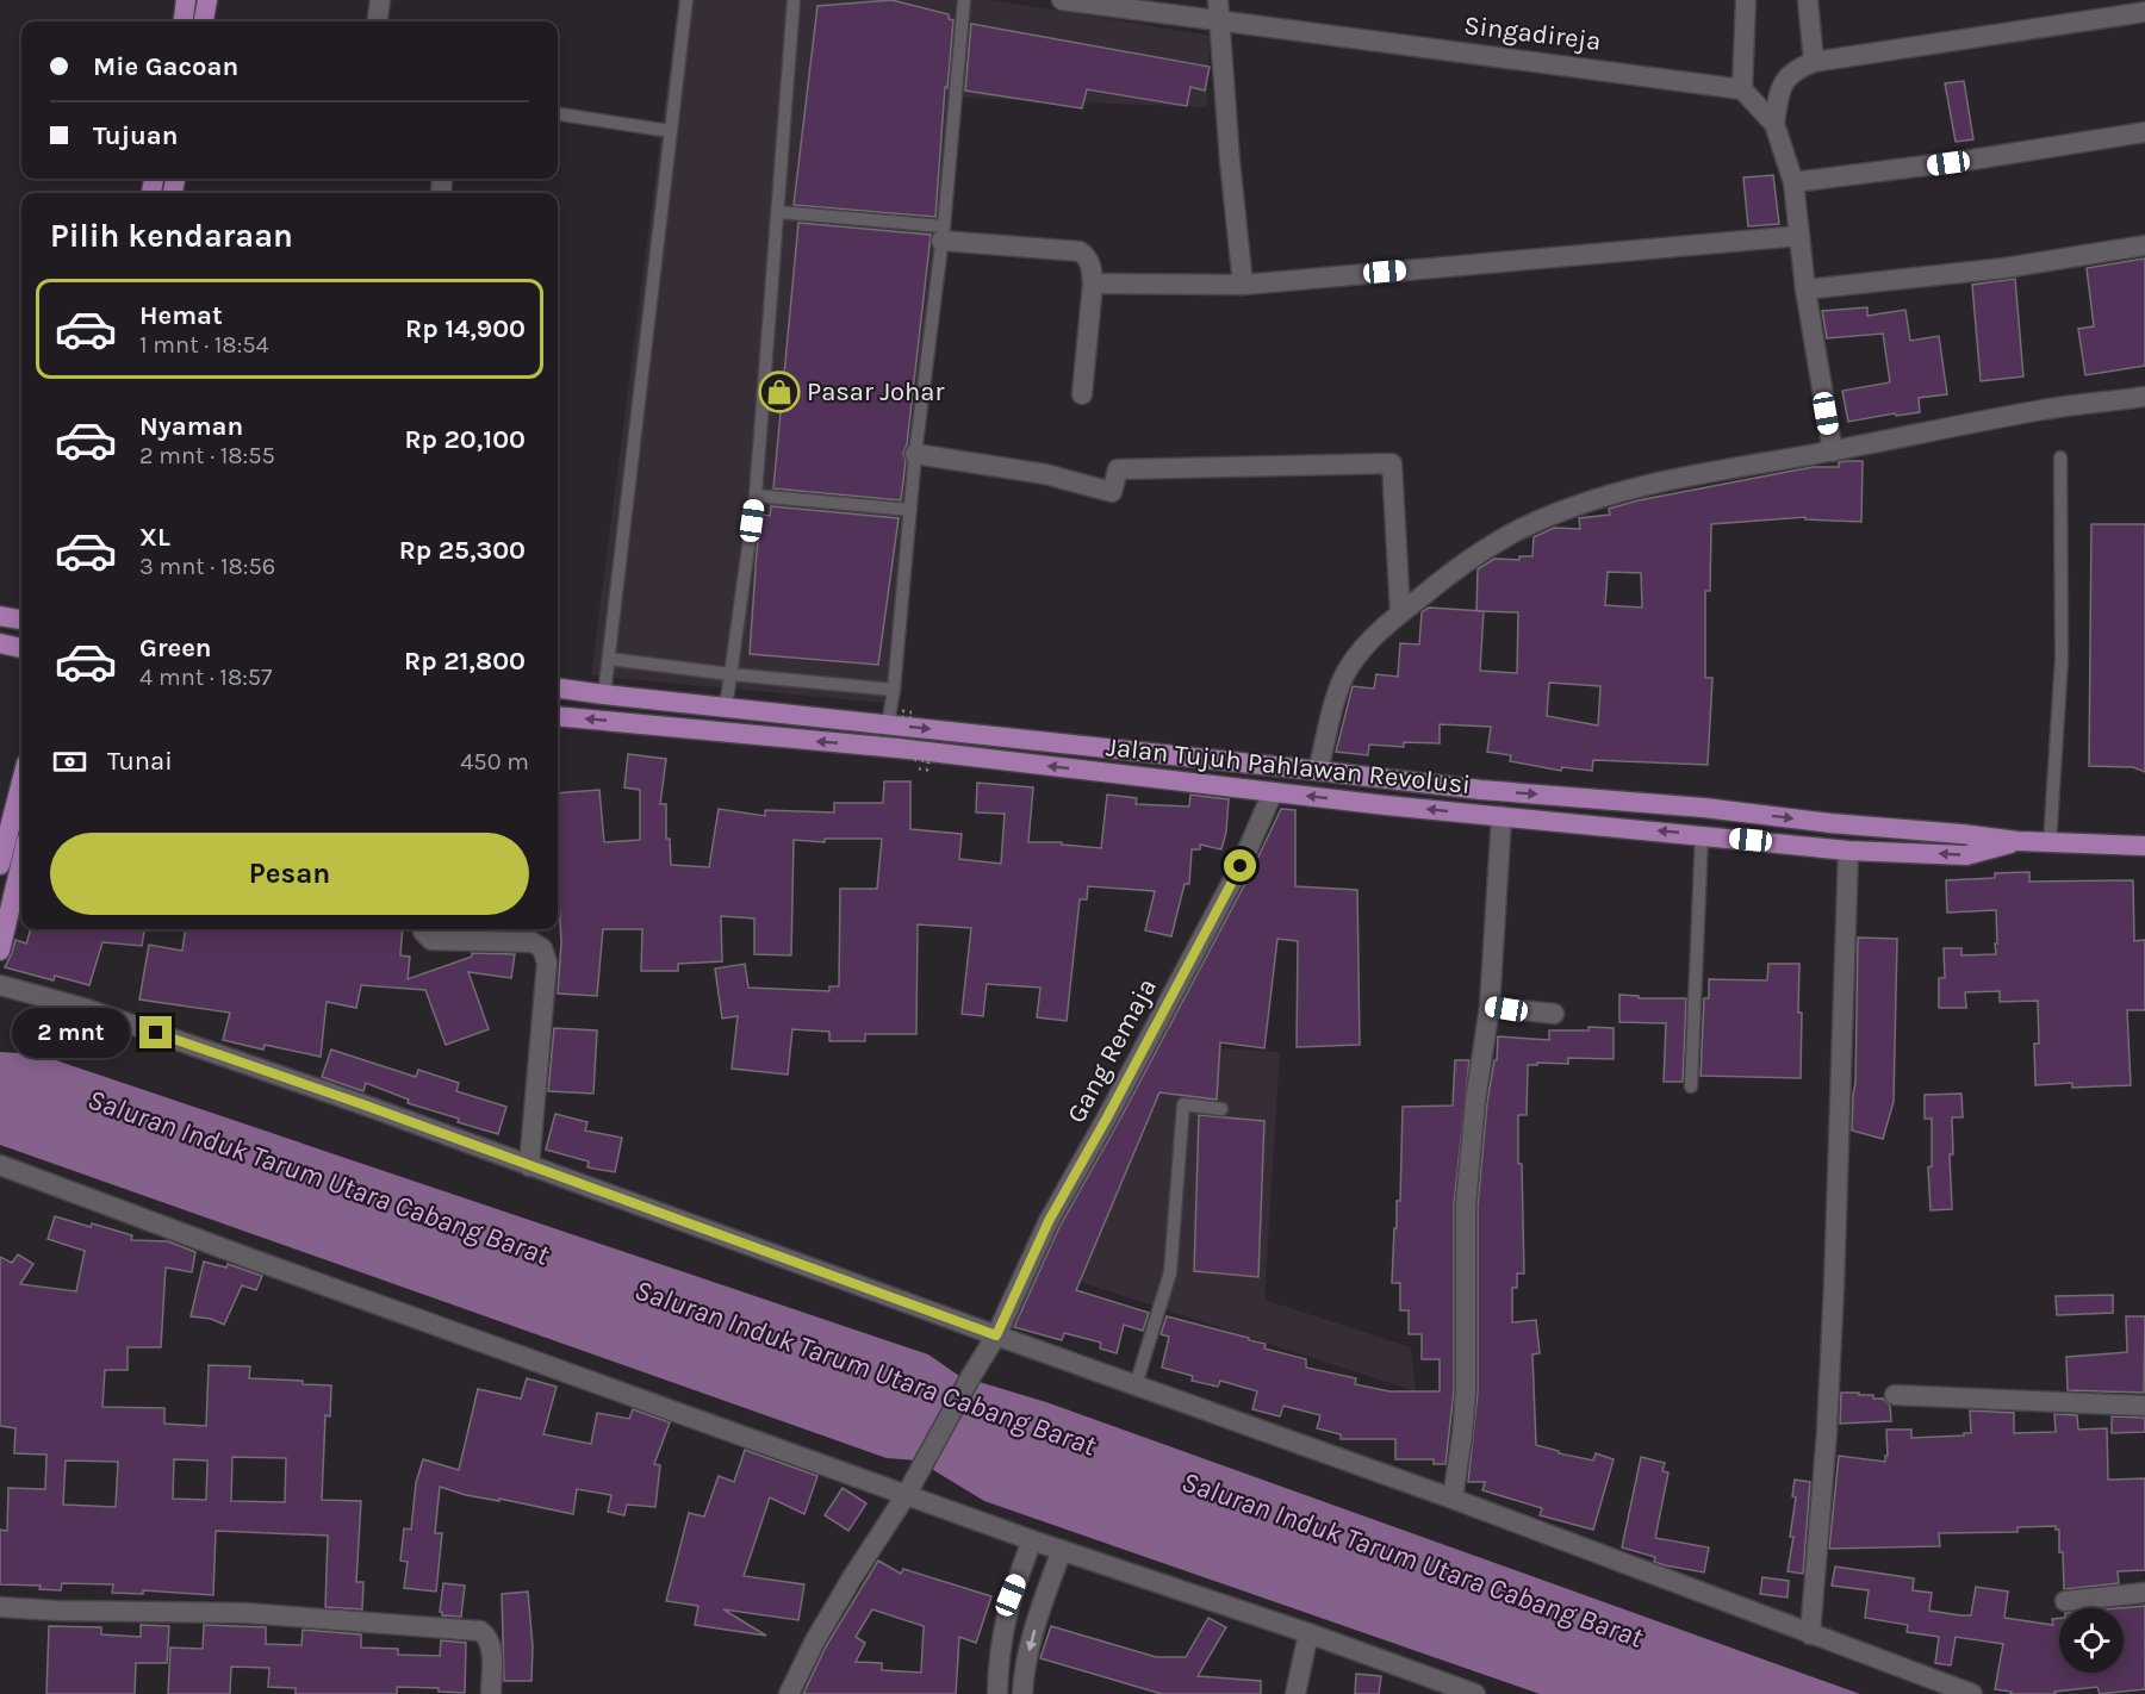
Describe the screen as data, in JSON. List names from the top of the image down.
{
  "streets": {
    "main road": ["Jalan Tujuh Pahlawan Revolusi"],
    "street": ["Singadireja", "Gang Remaja"]
  },
  "crossings": [
    ["Jalan Tujuh Pahlawan Revolusi", "Gang Remaja"]
  ],
  "water": ["Saluran Induk Tarum Utara Cabang Barat"],
  "places": {
    "shop": ["Pasar Johar"]
  },
  "page": {
    "banner": ["Mie Gacoan", "Tujuan"],
    "heading": "Pilih kendaraan",
    "list": [
      {
        "name": "Hemat",
        "note": "1 mnt · 18:54",
        "value": "Rp 14,900"
      },
      {
        "name": "Nyaman",
        "note": "2 mnt · 18:55",
        "value": "Rp 20,100"
      },
      {
        "name": "XL",
        "note": "3 mnt · 18:56",
        "value": "Rp 25,300"
      },
      {
        "name": "Green",
        "note": "4 mnt · 18:57",
        "value": "Rp 21,800"
      }
    ],
    "pay": ["Tunai", "450 m"],
    "buttons": "Pesan",
    "bubble": "2 mnt"
  }
}
